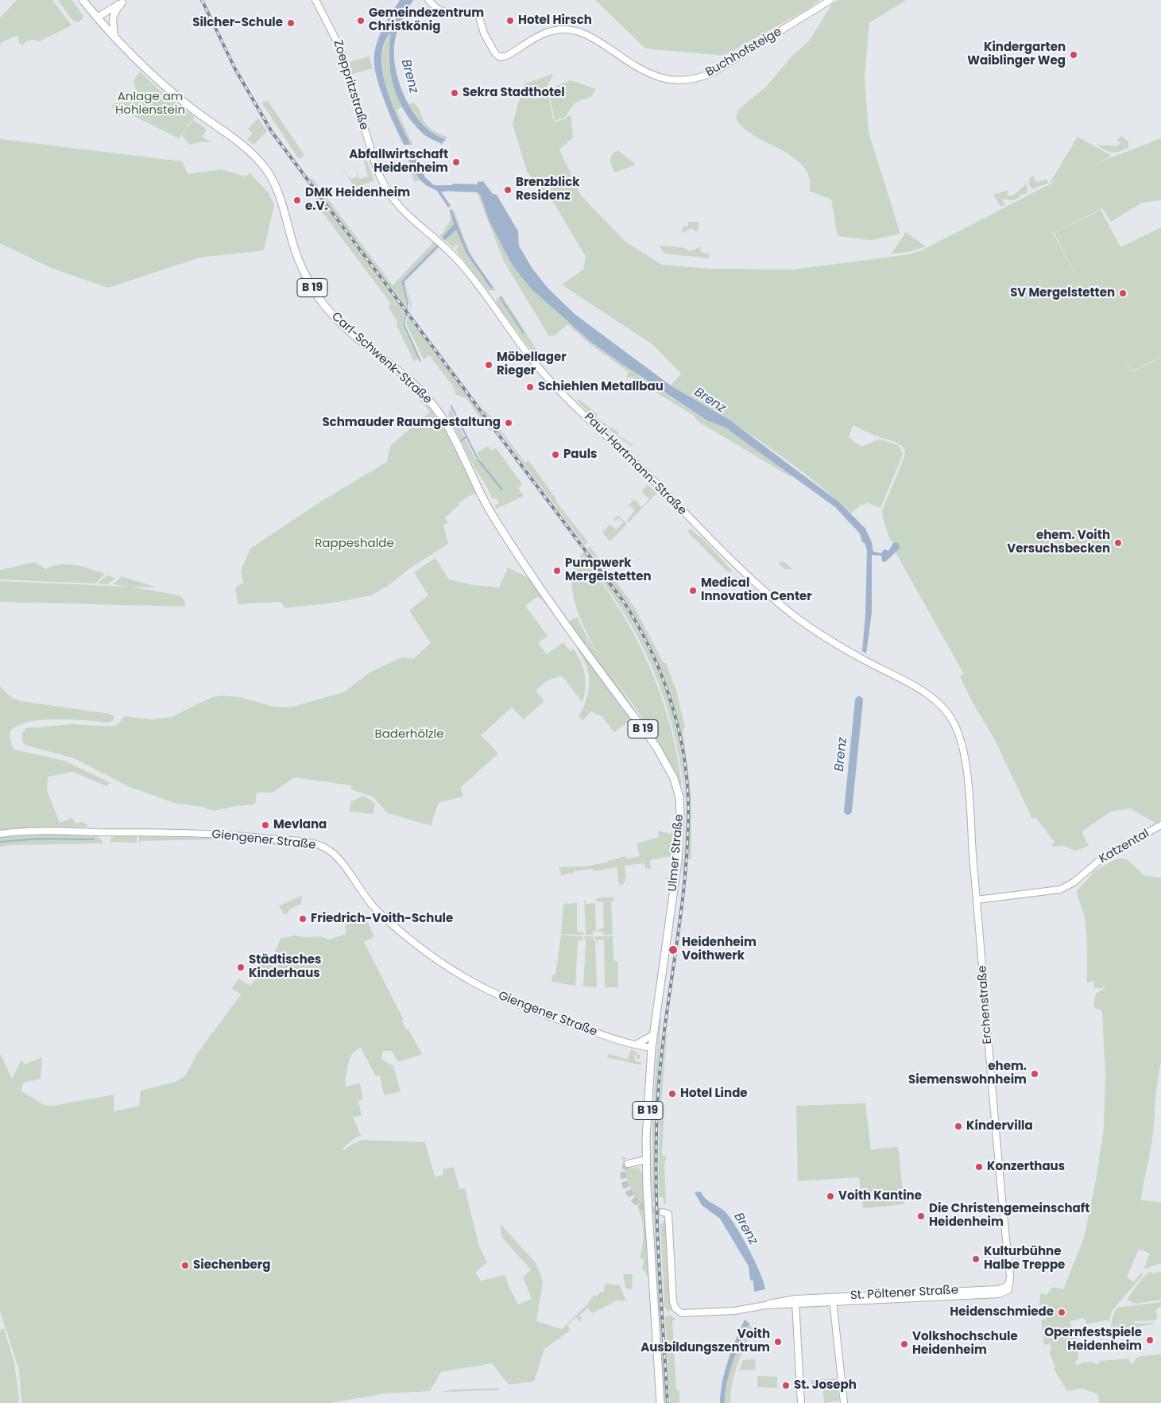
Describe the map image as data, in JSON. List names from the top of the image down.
{
  "streets": {
    "main road": [
      "Buchhofsteige",
      "Zoeppritzstraße",
      "B 19",
      "Carl-Schwenk-Straße",
      "Paul-Hartmann-Straße",
      "Giengener Straße",
      "Katzental",
      "Ulmer Straße",
      "Erchenstraße",
      "St. Pöltener Straße"
    ]
  },
  "crossings": [
    ["Zoeppritzstraße", "Paul-Hartmann-Straße"],
    ["B 19", "Carl-Schwenk-Straße"],
    ["B 19", "Giengener Straße"],
    ["B 19", "Ulmer Straße"],
    ["Carl-Schwenk-Straße", "Ulmer Straße"],
    ["Paul-Hartmann-Straße", "Erchenstraße"],
    ["Giengener Straße", "Ulmer Straße"],
    ["Katzental", "Erchenstraße"],
    ["Erchenstraße", "St. Pöltener Straße"]
  ],
  "water": ["Brenz"],
  "parks": ["Anlage am Hohlenstein", "Rappeshalde", "Baderhölzle"],
  "places": [
    "Gemeindezentrum Christkönig",
    "Hotel Hirsch",
    "Silcher-Schule",
    "Kindergarten Waiblinger Weg",
    "Sekra Stadthotel",
    "Abfallwirtschaft Heidenheim",
    "Brenzblick Residenz",
    "DMK Heidenheim e.V.",
    "SV Mergelstetten",
    "Möbellager Rieger",
    "Schiehlen Metallbau",
    "Schmauder Raumgestaltung",
    "Pauls",
    "ehem. Voith Versuchsbecken",
    "Pumpwerk Mergelstetten",
    "Medical Innovation Center",
    "Mevlana",
    "Friedrich-Voith-Schule",
    "Heidenheim Voithwerk",
    "Städtisches Kinderhaus",
    "ehem. Siemenswohnheim",
    "Hotel Linde",
    "Kindervilla",
    "Konzerthaus",
    "Voith Kantine",
    "Die Christengemeinschaft Heidenheim",
    "Kulturbühne Halbe Treppe",
    "Siechenberg",
    "Heidenschmiede",
    "Opernfestspiele Heidenheim",
    "Voith Ausbildungszentrum",
    "Volkshochschule Heidenheim",
    "St. Joseph"
  ]
}
